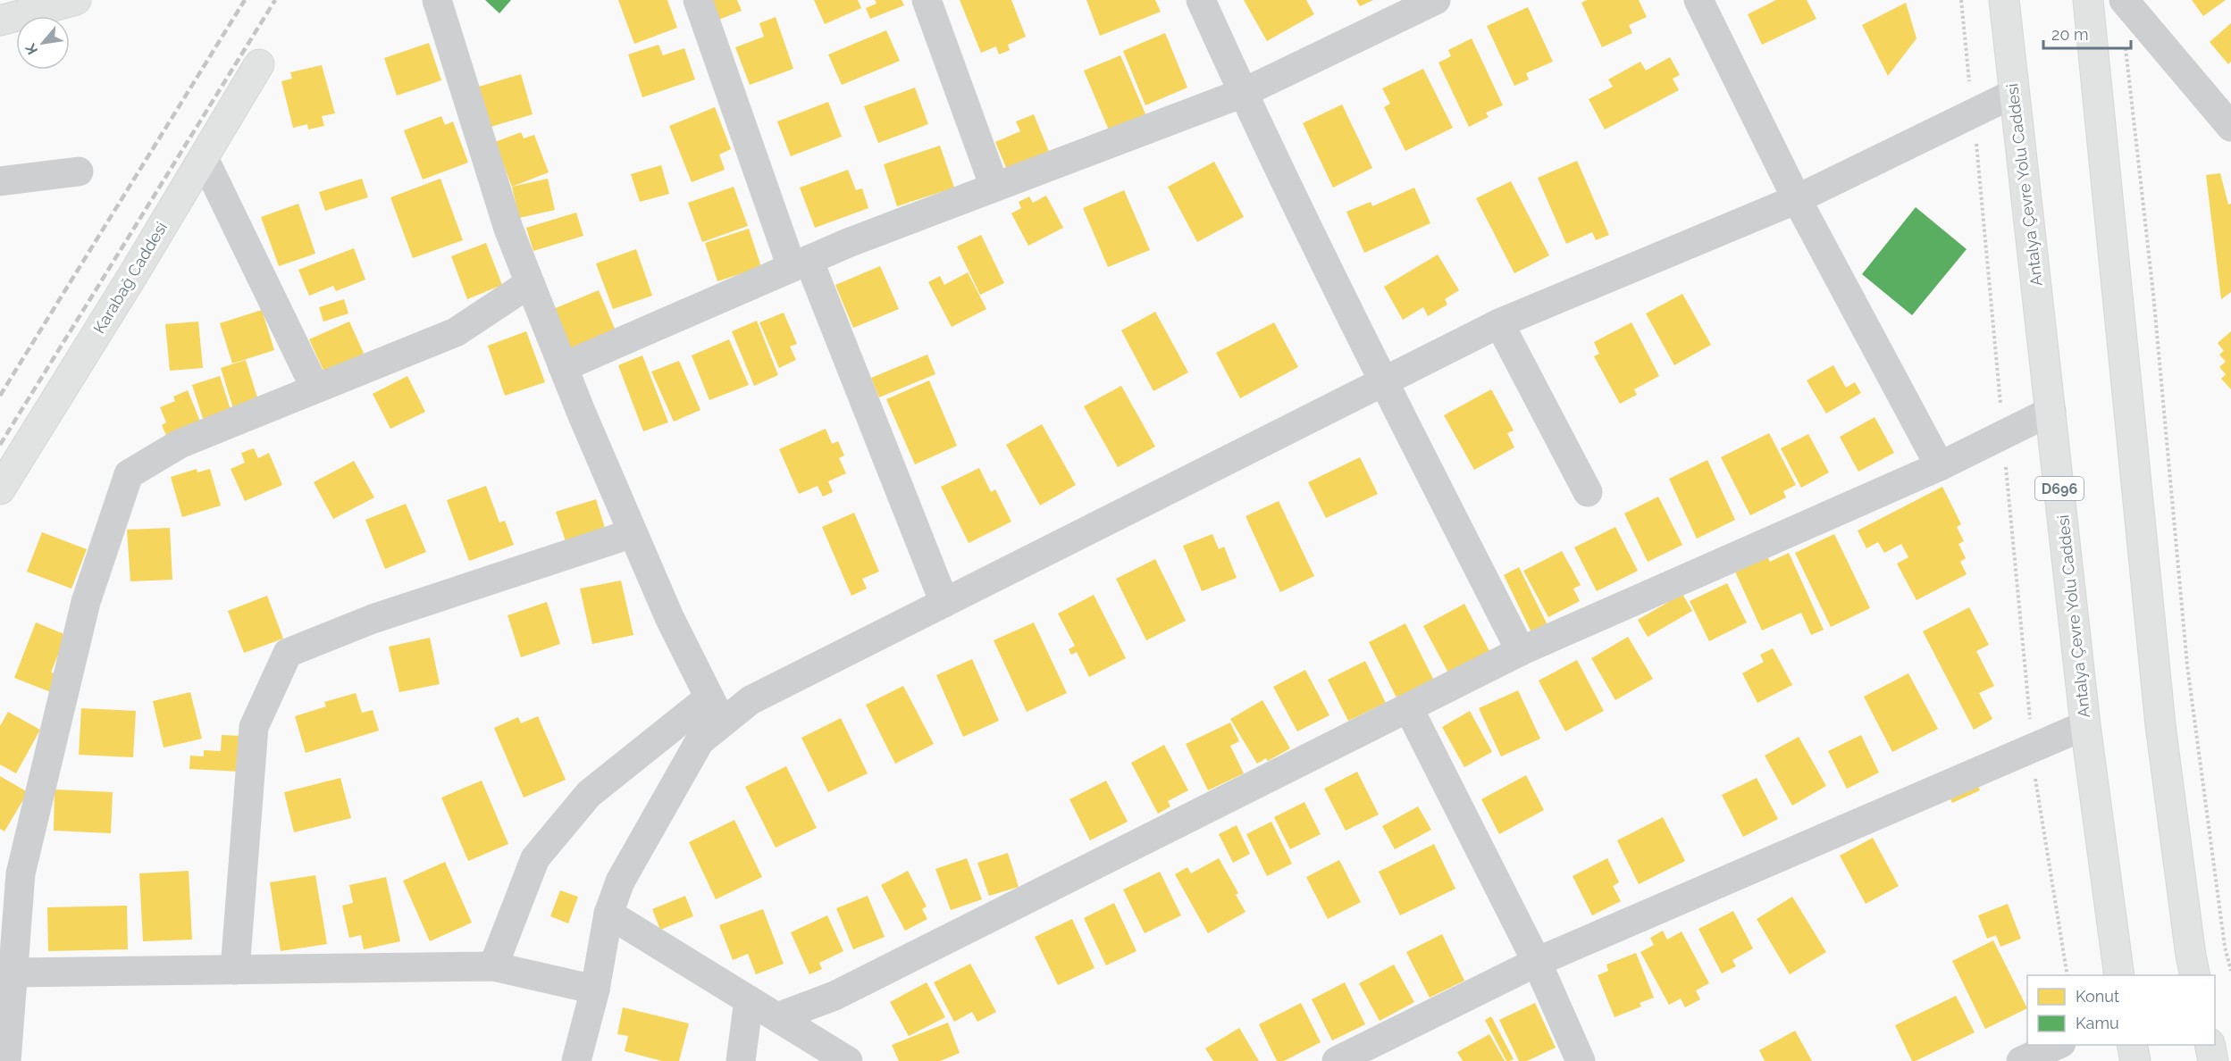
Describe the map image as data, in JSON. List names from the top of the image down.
{
  "streets": {
    "main road": ["Antalya Çevre Yolu Caddesi", "Karabağ Caddesi", "D696"]
  },
  "legend": ["Konut", "Kamu"],
  "scale_bar": "20 m",
  "north": "bottom left"
}
